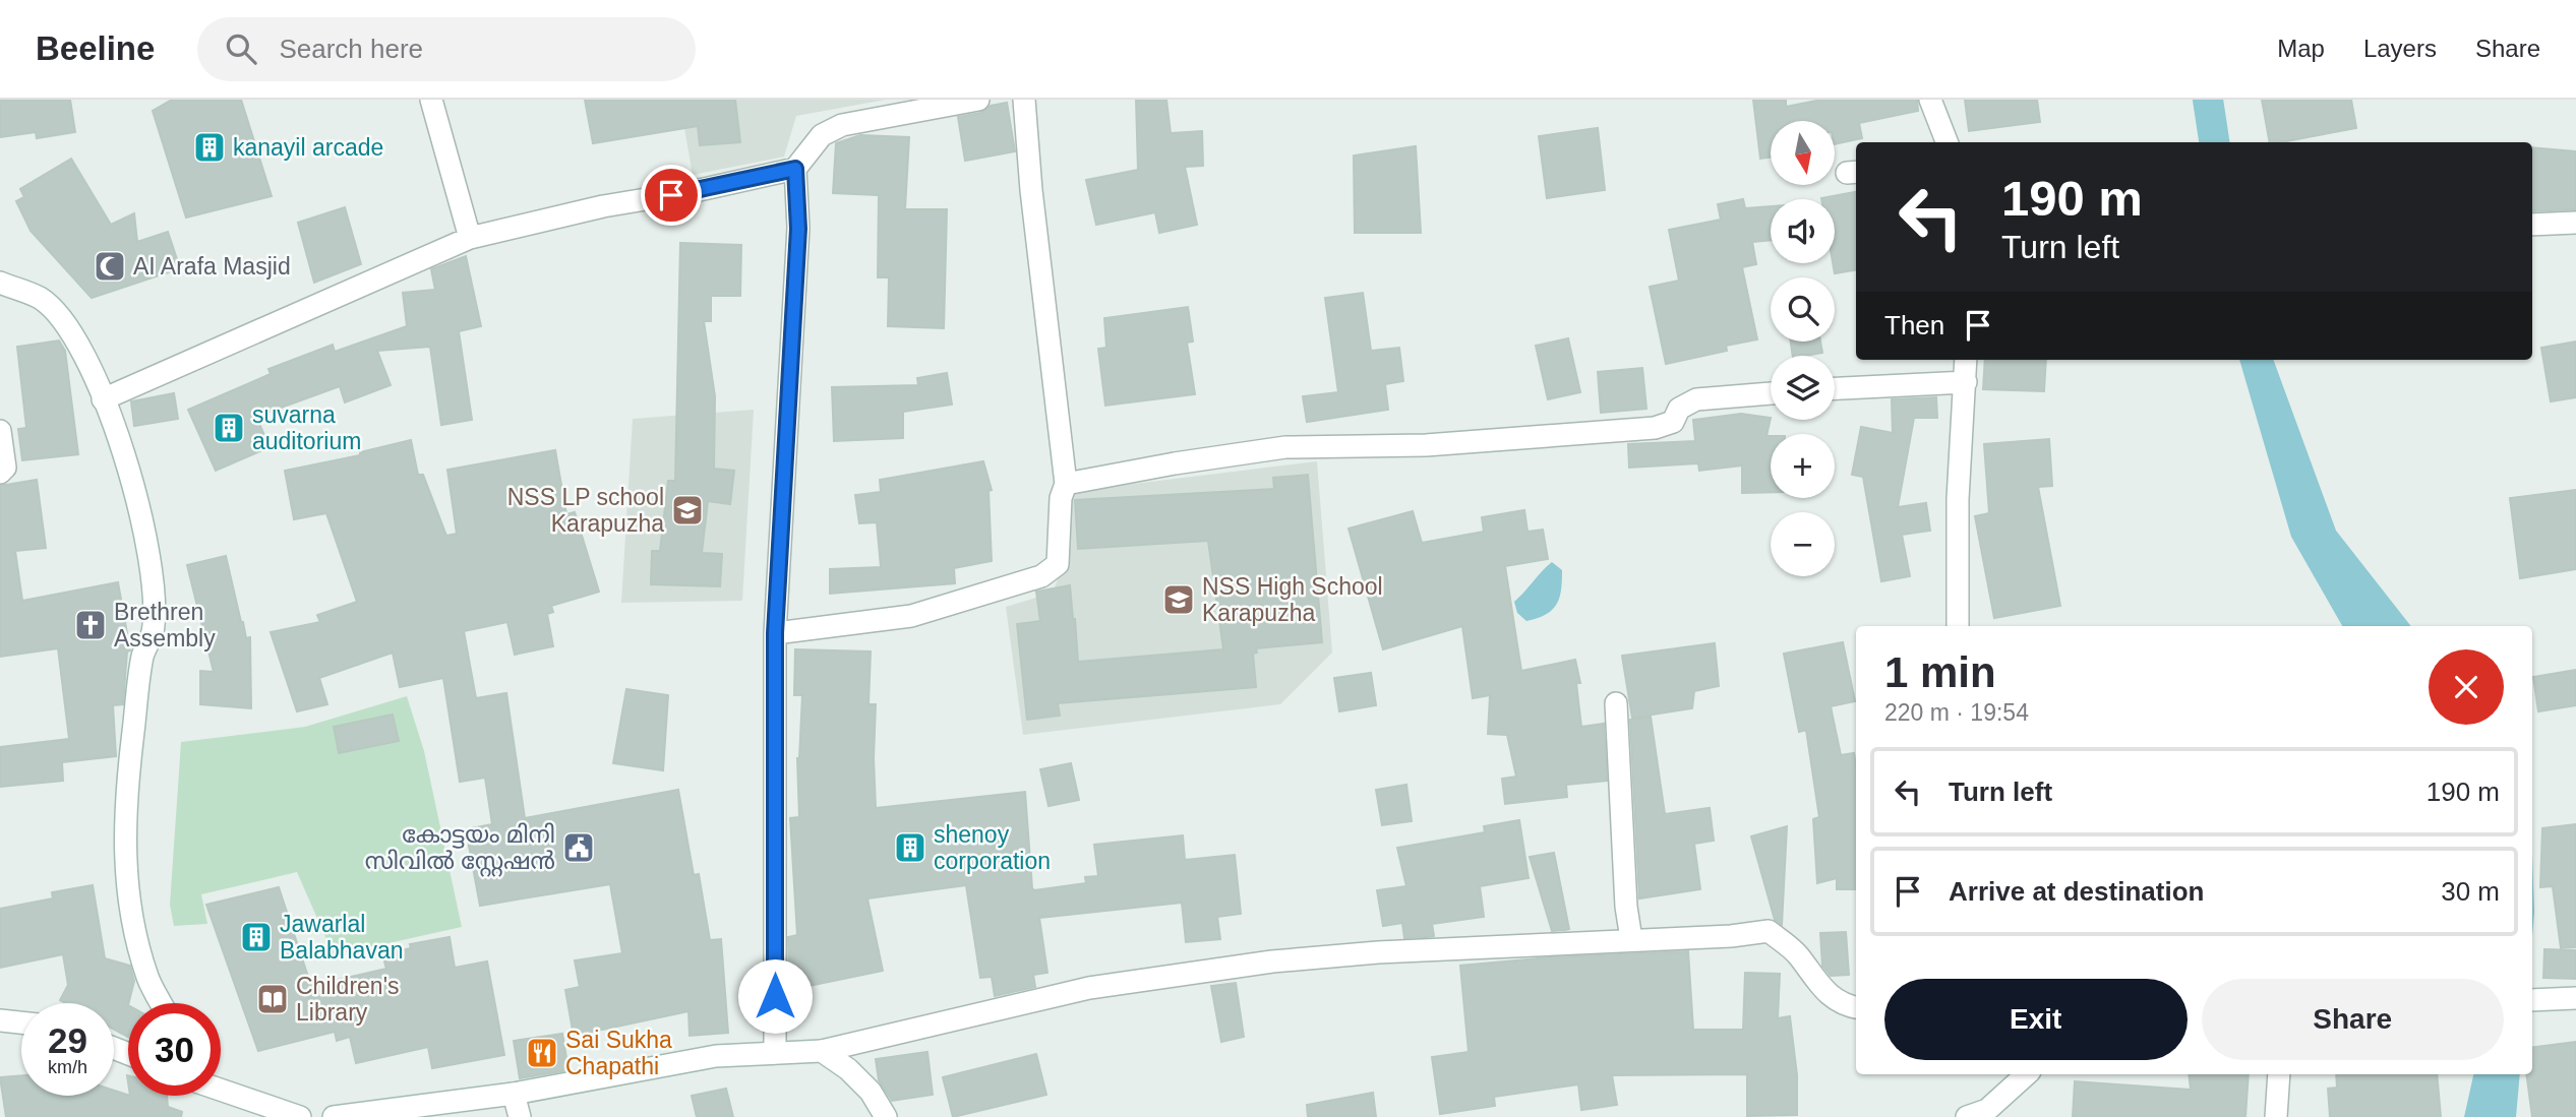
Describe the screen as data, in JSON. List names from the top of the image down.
{
  "places": {
    "building": [
      "kanayil arcade",
      "suvarna auditorium",
      "shenoy corporation",
      "Jawarlal Balabhavan"
    ],
    "mosque": ["AI Arafa Masjid"],
    "school or university": ["NSS LP school Karapuzha", "NSS High School Karapuzha"],
    "church": ["Brethren Assembly"],
    "public building": ["കോട്ടയം മിനി സിവിൽ സ്റ്റേഷൻ"],
    "library": ["Children's Library"],
    "restaurant": ["Sai Sukha Chapathi"]
  },
  "north": "bottom",
  "page": {
    "header": "Beeline",
    "search": "Search here",
    "nav": ["Map", "Layers", "Share"],
    "map_buttons": ["+", "−"],
    "turn": ["190 m", "Turn left"],
    "then": "Then",
    "heading": ["1 min", "220 m · 19:54"],
    "list": [
      {
        "name": "Turn left",
        "value": "190 m"
      },
      {
        "name": "Arrive at destination",
        "value": "30 m"
      }
    ],
    "buttons": ["Exit", "Share"],
    "speed": "29 km/h",
    "limit": "30"
  }
}
